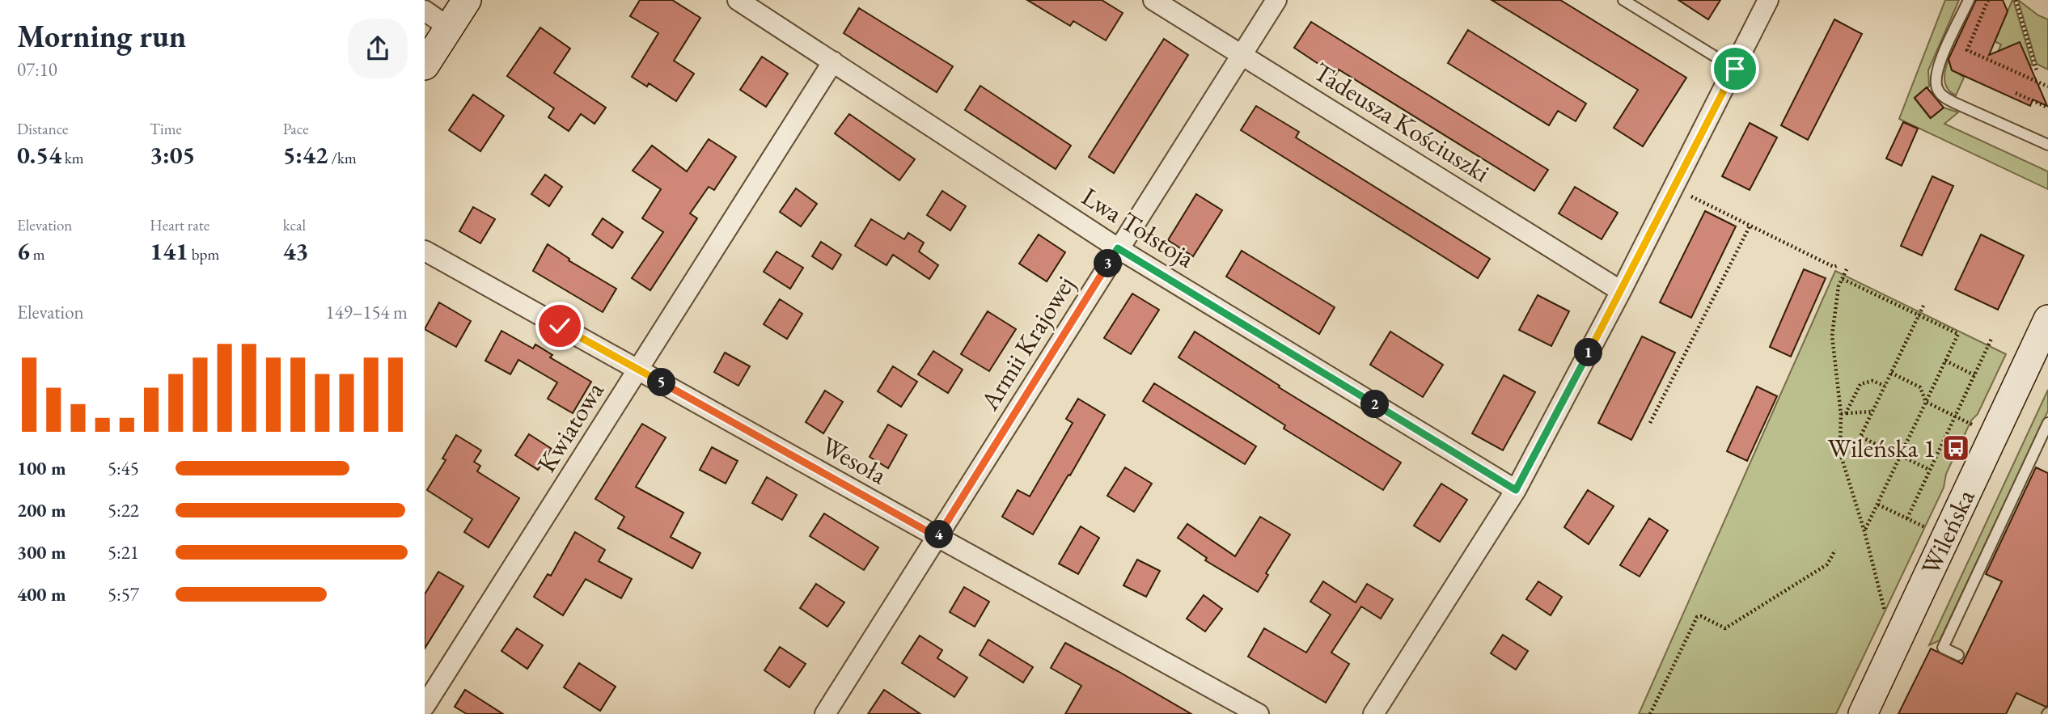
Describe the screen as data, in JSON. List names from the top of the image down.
{
  "streets": {
    "street": [
      "Tadeusza Kościuszki",
      "Lwa Tołstoja",
      "Armii Krajowej",
      "Kwiatowa",
      "Wesoła",
      "Wileńska"
    ]
  },
  "crossings": [
    ["Tadeusza Kościuszki", "Armii Krajowej"],
    ["Lwa Tołstoja", "Armii Krajowej"],
    ["Lwa Tołstoja", "Kwiatowa"],
    ["Armii Krajowej", "Wesoła"],
    ["Kwiatowa", "Wesoła"]
  ],
  "places": {
    "bus stop": ["Wileńska 1"]
  },
  "page": {
    "heading": ["Morning run", "07:10"],
    "stats": [
      ["Distance", "0.54 km"],
      ["Time", "3:05"],
      ["Pace", "5:42 /km"],
      ["Elevation", "6 m"],
      ["Heart rate", "141 bpm"],
      ["kcal", "43"]
    ],
    "pins": [
      "3",
      "1",
      "5",
      "2",
      "4"
    ],
    "chart": ["Elevation", "149–154 m"],
    "list": [
      {
        "name": "100 m",
        "note": "5:45"
      },
      {
        "name": "200 m",
        "note": "5:22"
      },
      {
        "name": "300 m",
        "note": "5:21"
      },
      {
        "name": "400 m",
        "note": "5:57"
      }
    ]
  }
}
